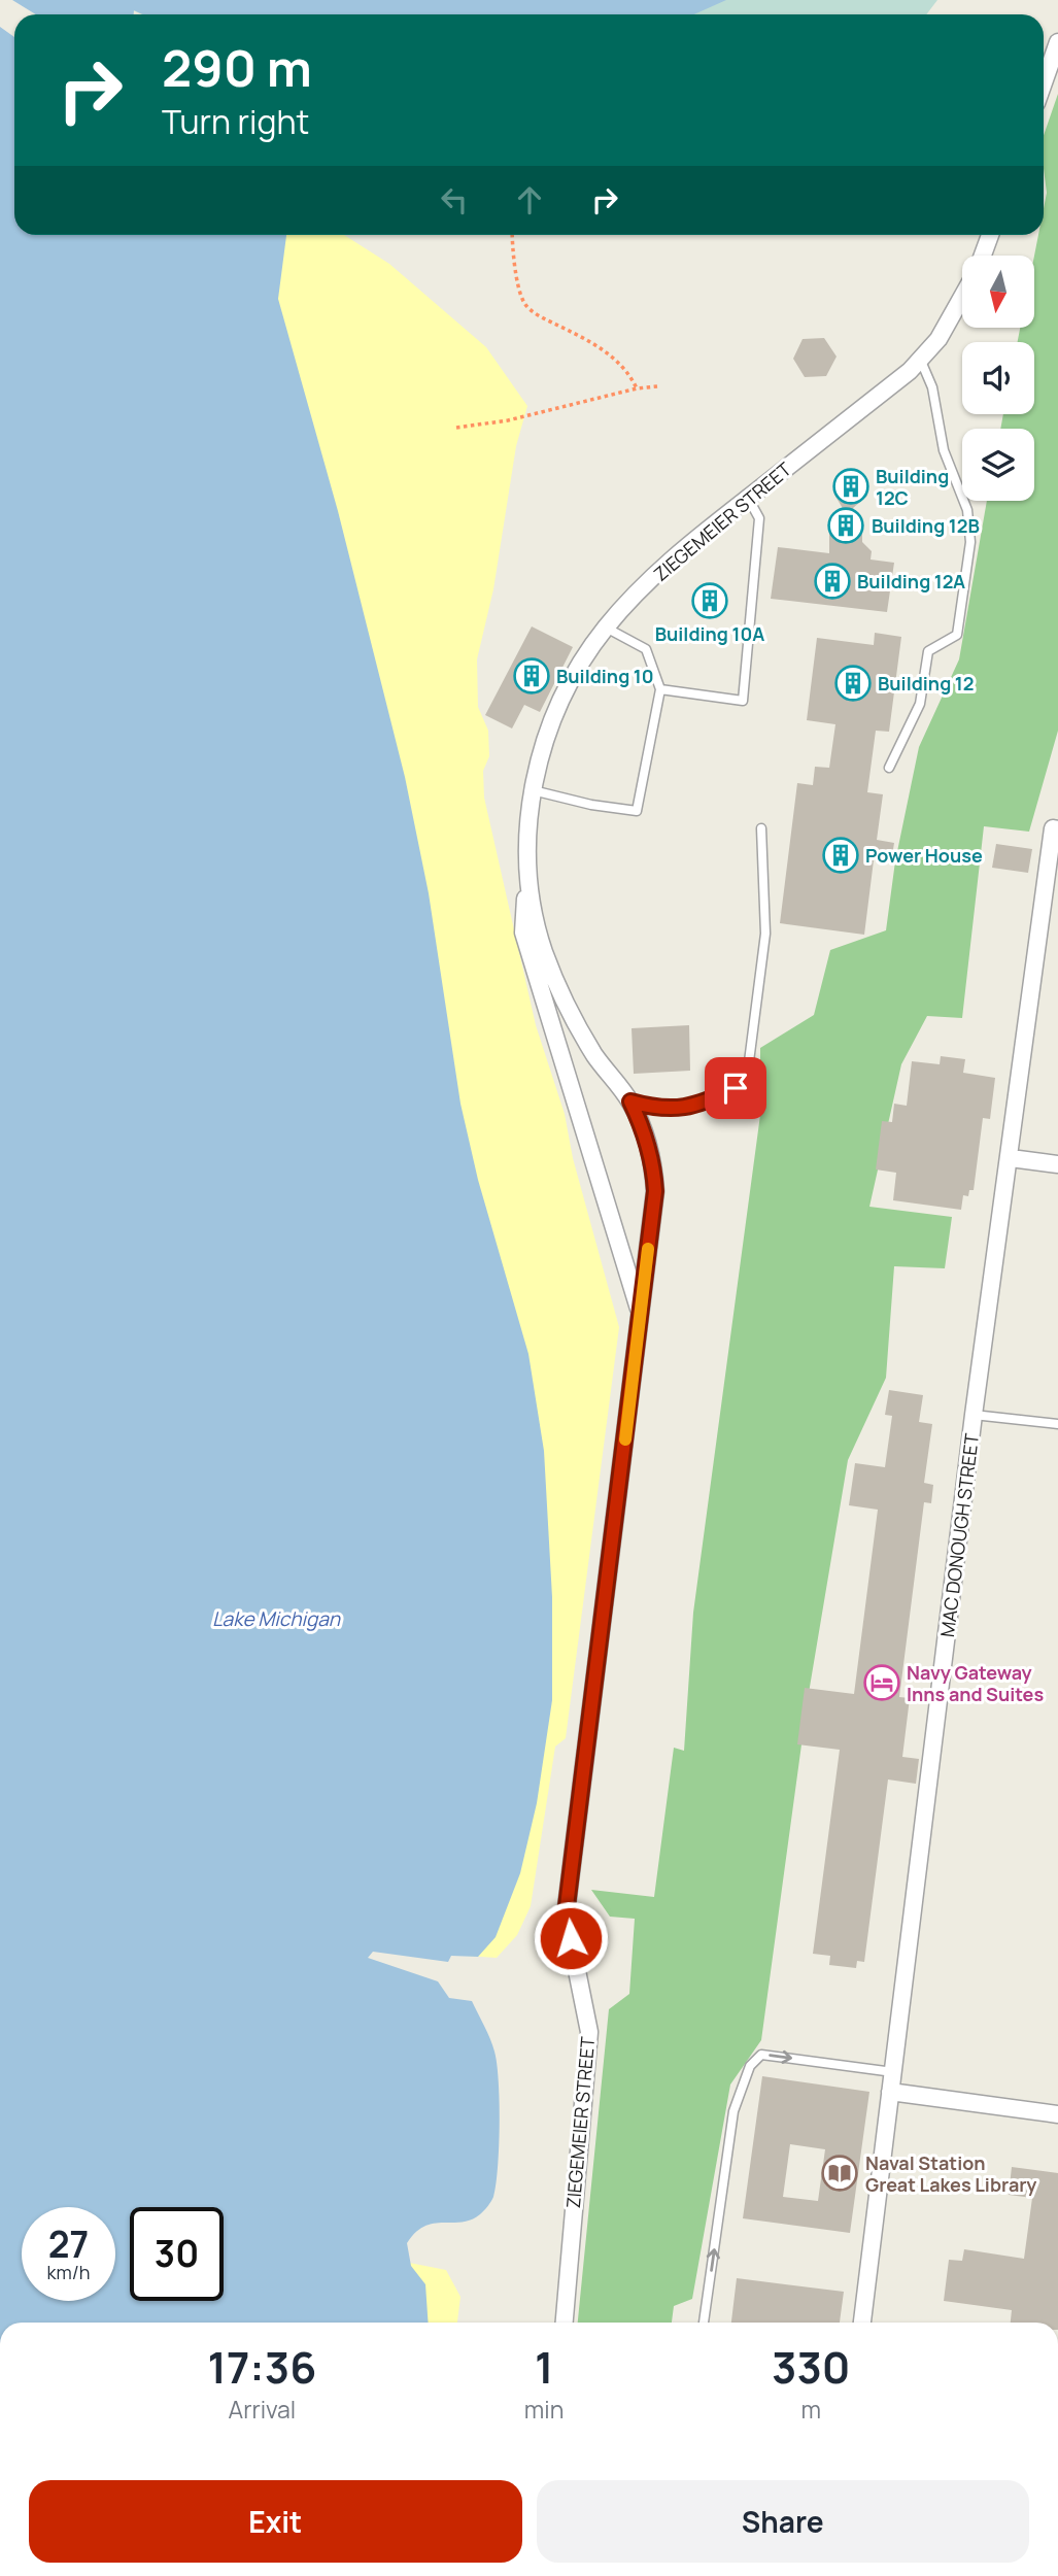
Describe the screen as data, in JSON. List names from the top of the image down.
{
  "streets": {
    "street": ["ZIEGEMEIER STREET", "MAC DONOUGH STREET"]
  },
  "water": ["Lake Michigan"],
  "places": {
    "building": [
      "Building 12C",
      "Building 12B",
      "Building 12A",
      "Building 10A",
      "Building 10",
      "Building 12",
      "Power House"
    ],
    "hotel": ["Navy Gateway Inns and Suites"],
    "library": ["Naval Station Great Lakes Library"]
  },
  "north": "bottom",
  "page": {
    "turn": ["290 m", "Turn right"],
    "speed": "27 km/h",
    "limit": "30",
    "eta": [
      "17:36",
      "Arrival",
      "1",
      "min",
      "330",
      "m"
    ],
    "buttons": ["Exit", "Share"]
  }
}
